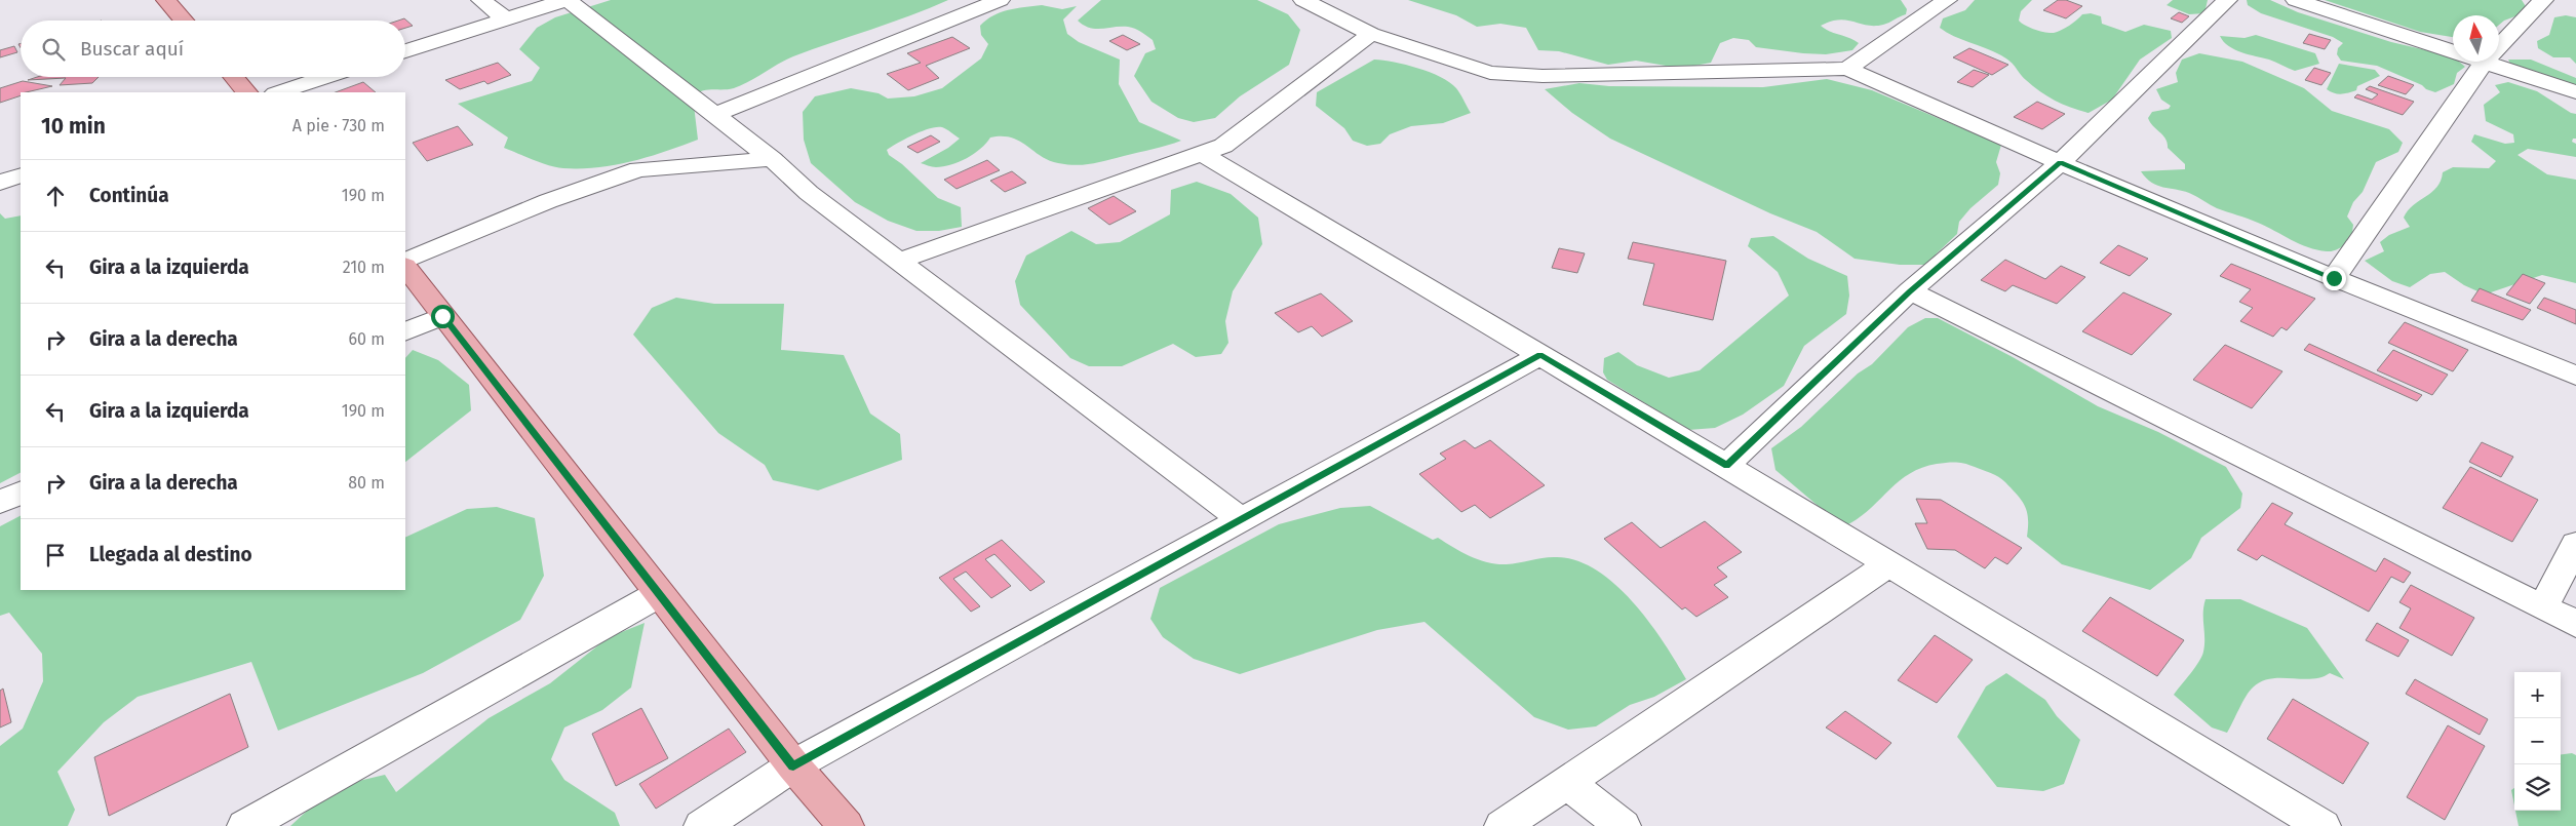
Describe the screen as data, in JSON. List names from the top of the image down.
{
  "north": "top",
  "page": {
    "search": "Buscar aquí",
    "heading": ["10 min", "A pie · 730 m"],
    "list": [
      ["Continúa", "190 m"],
      ["Gira a la izquierda", "210 m"],
      ["Gira a la derecha", "60 m"],
      ["Gira a la izquierda", "190 m"],
      ["Gira a la derecha", "80 m"],
      "Llegada al destino"
    ],
    "map_buttons": ["+", "−"]
  }
}
